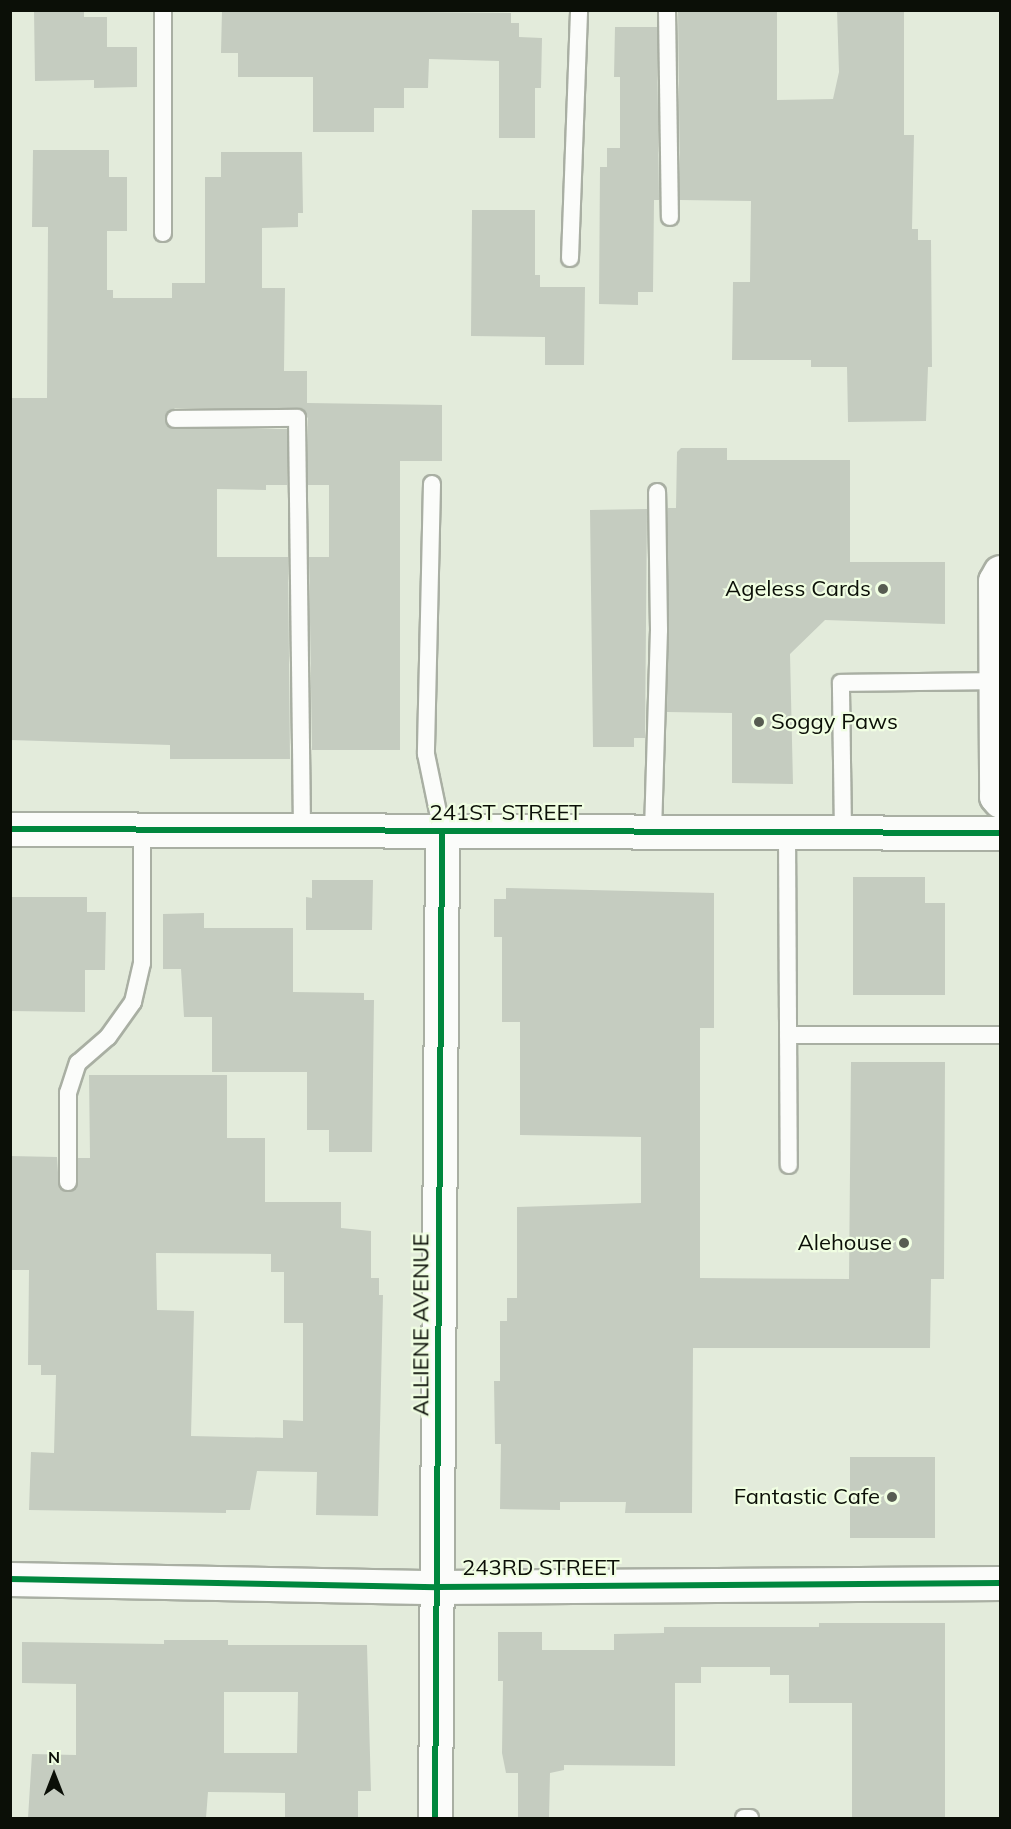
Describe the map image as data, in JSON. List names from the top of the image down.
{
  "streets": {
    "street": ["241ST STREET", "ALLIENE AVENUE", "243RD STREET"]
  },
  "crossings": [
    ["241ST STREET", "ALLIENE AVENUE"],
    ["ALLIENE AVENUE", "243RD STREET"]
  ],
  "places": [
    "Ageless Cards",
    "Soggy Paws",
    "Alehouse",
    "Fantastic Cafe"
  ],
  "north": "top"
}
